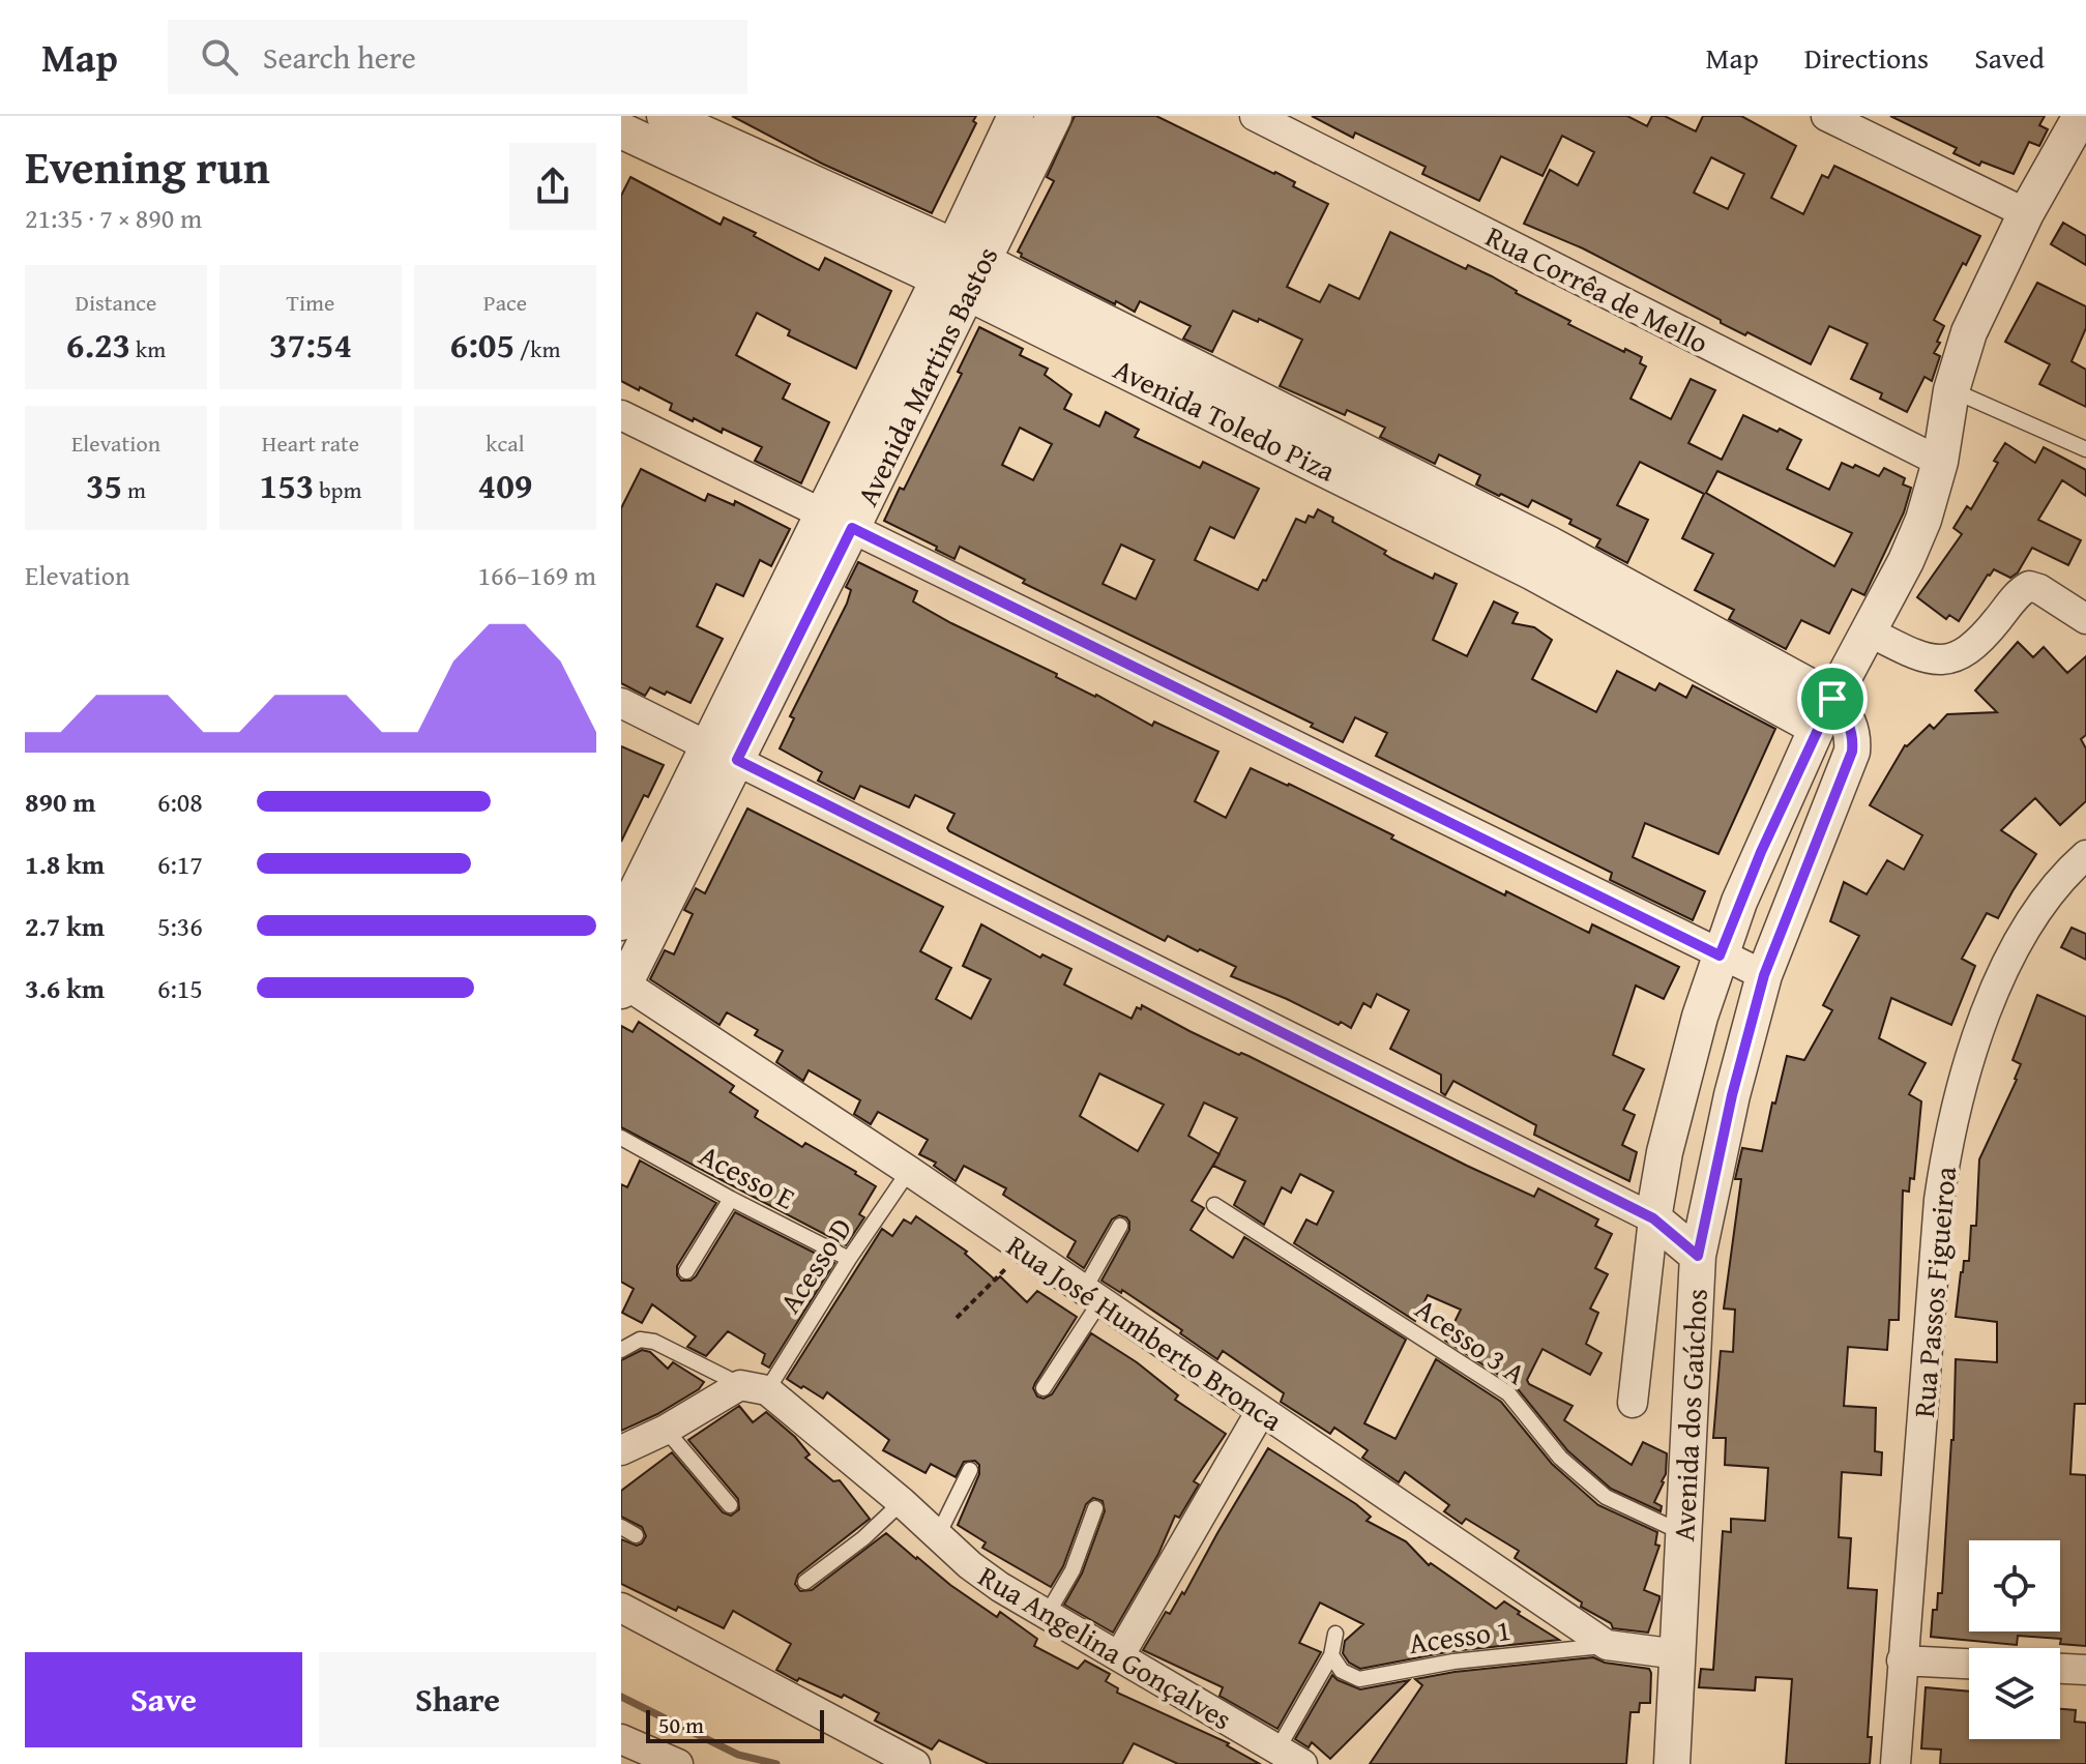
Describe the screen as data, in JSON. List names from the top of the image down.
{
  "streets": {
    "street": [
      "Rua Corrêa de Mello",
      "Avenida Martins Bastos",
      "Avenida Toledo Piza",
      "Rua Passos Figueiroa",
      "Rua José Humberto Bronca",
      "Avenida dos Gaúchos",
      "Rua Angelina Gonçalves"
    ],
    "lane": [
      "Acesso E",
      "Acesso D",
      "Acesso 3 A",
      "Acesso 1"
    ]
  },
  "crossings": [
    ["Rua Corrêa de Mello", "Avenida dos Gaúchos"],
    ["Avenida Martins Bastos", "Avenida Toledo Piza"],
    ["Avenida Martins Bastos", "Rua José Humberto Bronca"],
    ["Avenida Toledo Piza", "Avenida dos Gaúchos"],
    ["Acesso E", "Acesso D"],
    ["Acesso D", "Rua José Humberto Bronca"],
    ["Acesso D", "Rua Angelina Gonçalves"],
    ["Rua José Humberto Bronca", "Avenida dos Gaúchos"],
    ["Rua José Humberto Bronca", "Acesso 1"],
    ["Acesso 3 A", "Avenida dos Gaúchos"]
  ],
  "scale_bar": "50 m",
  "page": {
    "header": "Map",
    "search": "Search here",
    "nav": ["Map", "Directions", "Saved"],
    "heading": ["Evening run", "21:35 · 7 × 890 m"],
    "stats": [
      ["Distance", "6.23 km"],
      ["Time", "37:54"],
      ["Pace", "6:05 /km"],
      ["Elevation", "35 m"],
      ["Heart rate", "153 bpm"],
      ["kcal", "409"]
    ],
    "chart": ["Elevation", "166–169 m"],
    "list": [
      {
        "name": "890 m",
        "note": "6:08"
      },
      {
        "name": "1.8 km",
        "note": "6:17"
      },
      {
        "name": "2.7 km",
        "note": "5:36"
      },
      {
        "name": "3.6 km",
        "note": "6:15"
      }
    ],
    "buttons": ["Save", "Share"],
    "scale": "50 m"
  }
}
